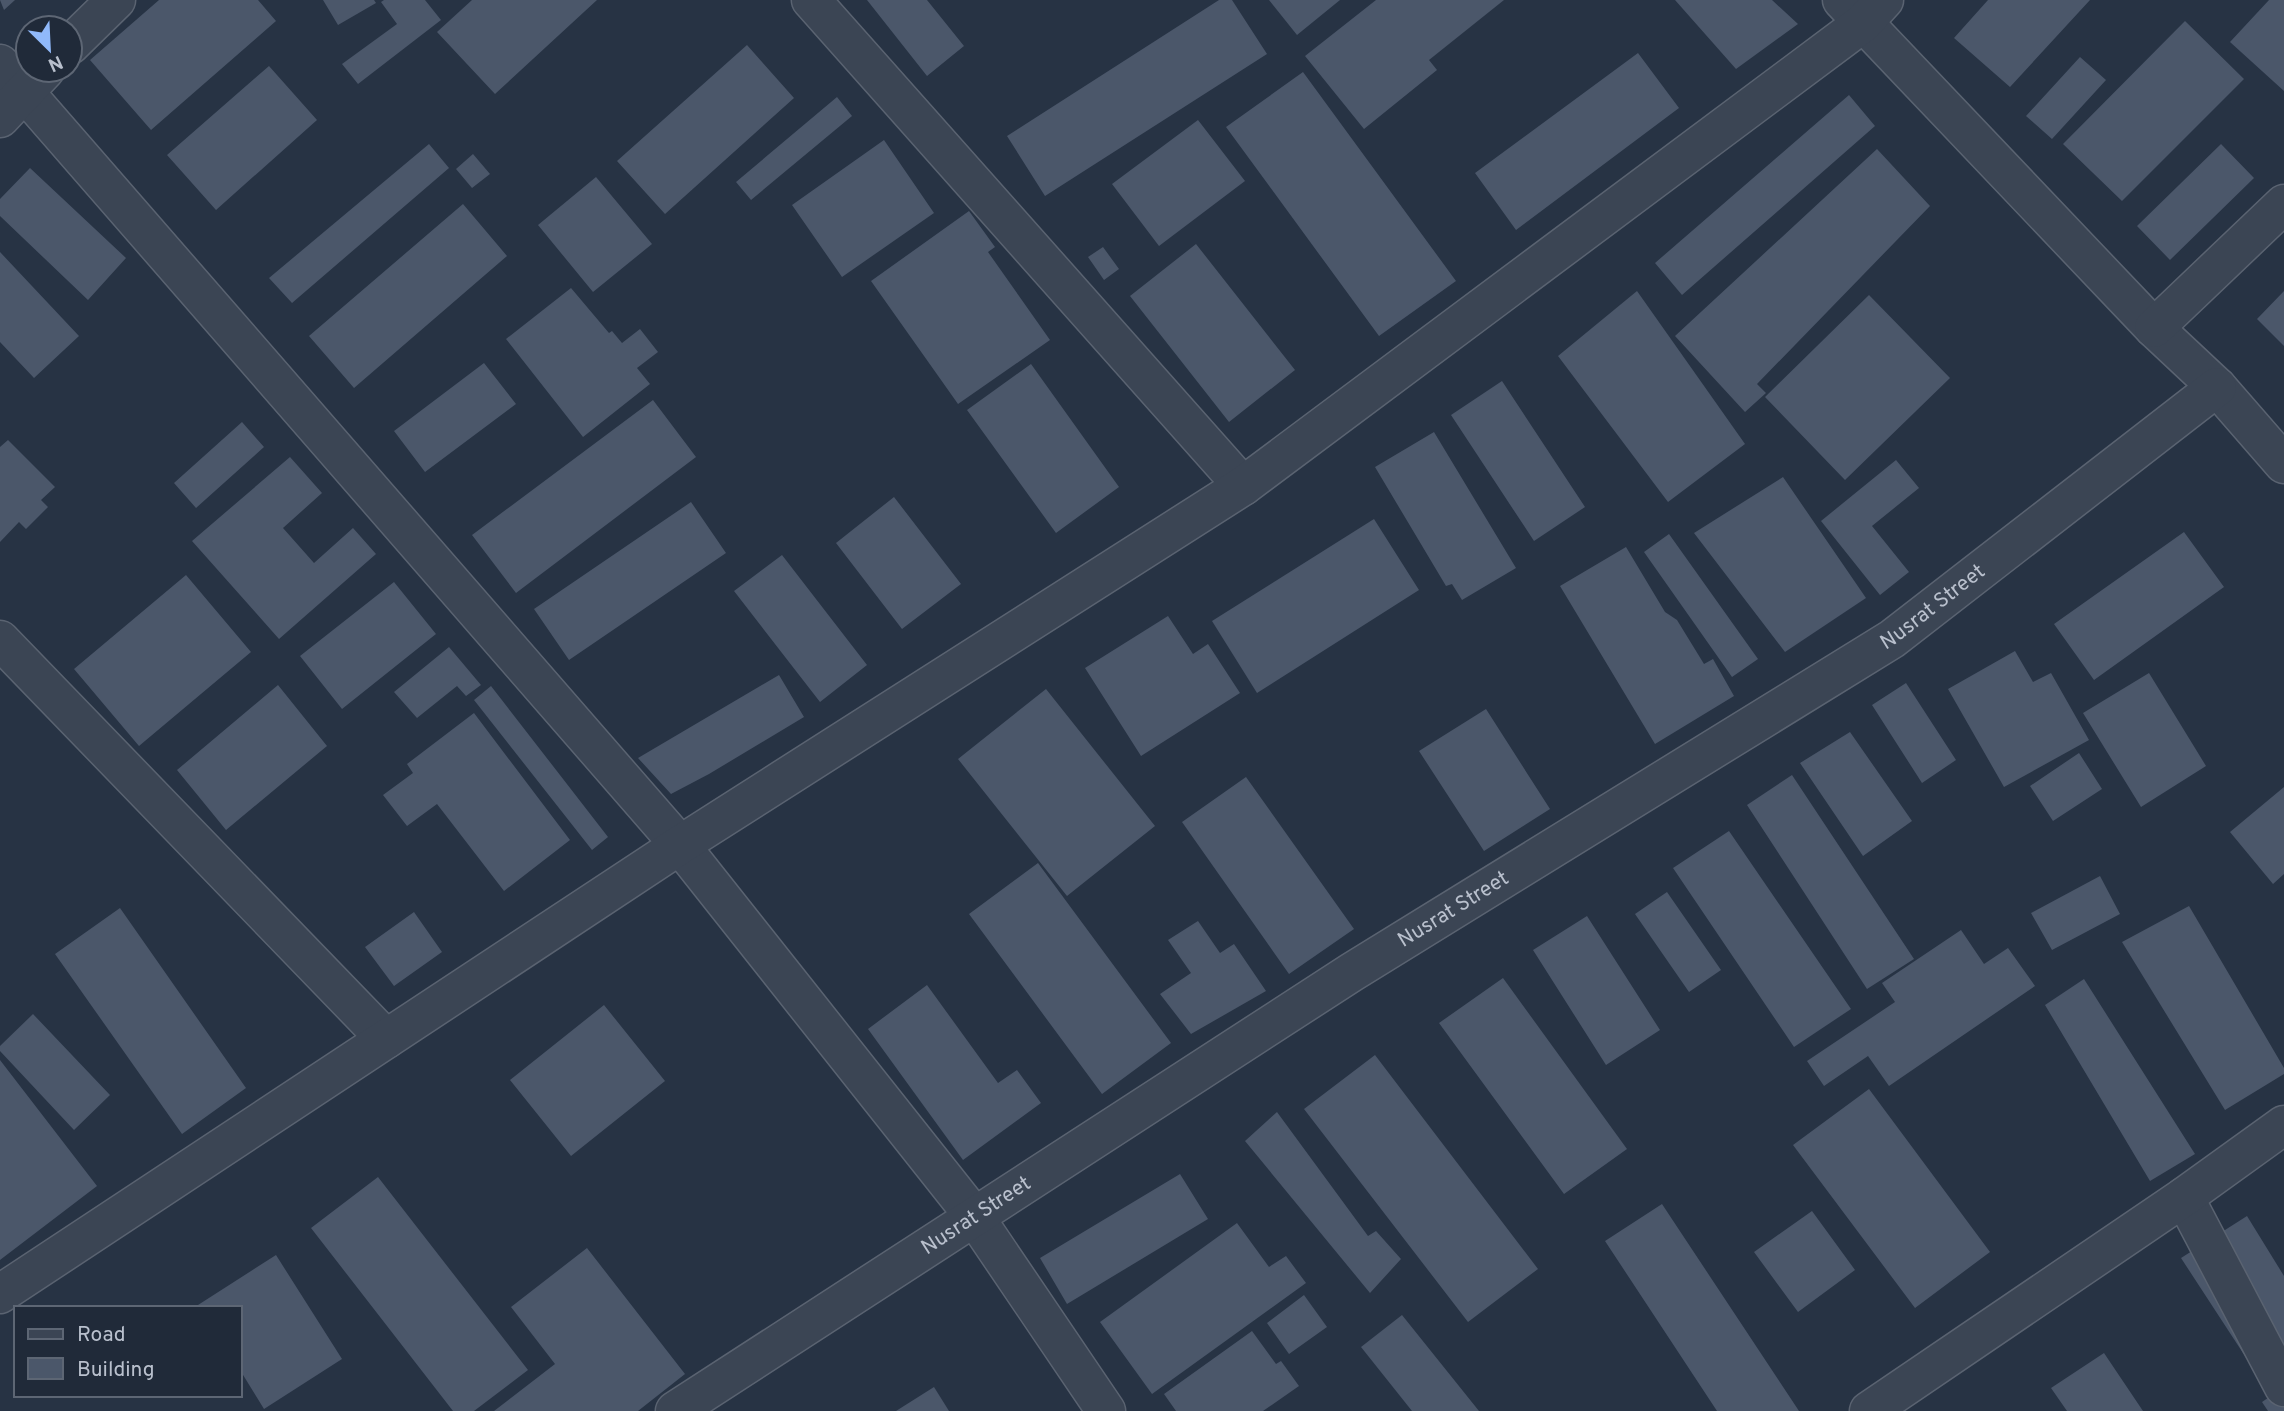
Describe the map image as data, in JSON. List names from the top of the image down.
{
  "streets": {
    "street": ["Nusrat Street"]
  },
  "legend": ["Road", "Building"],
  "north": "bottom right"
}
